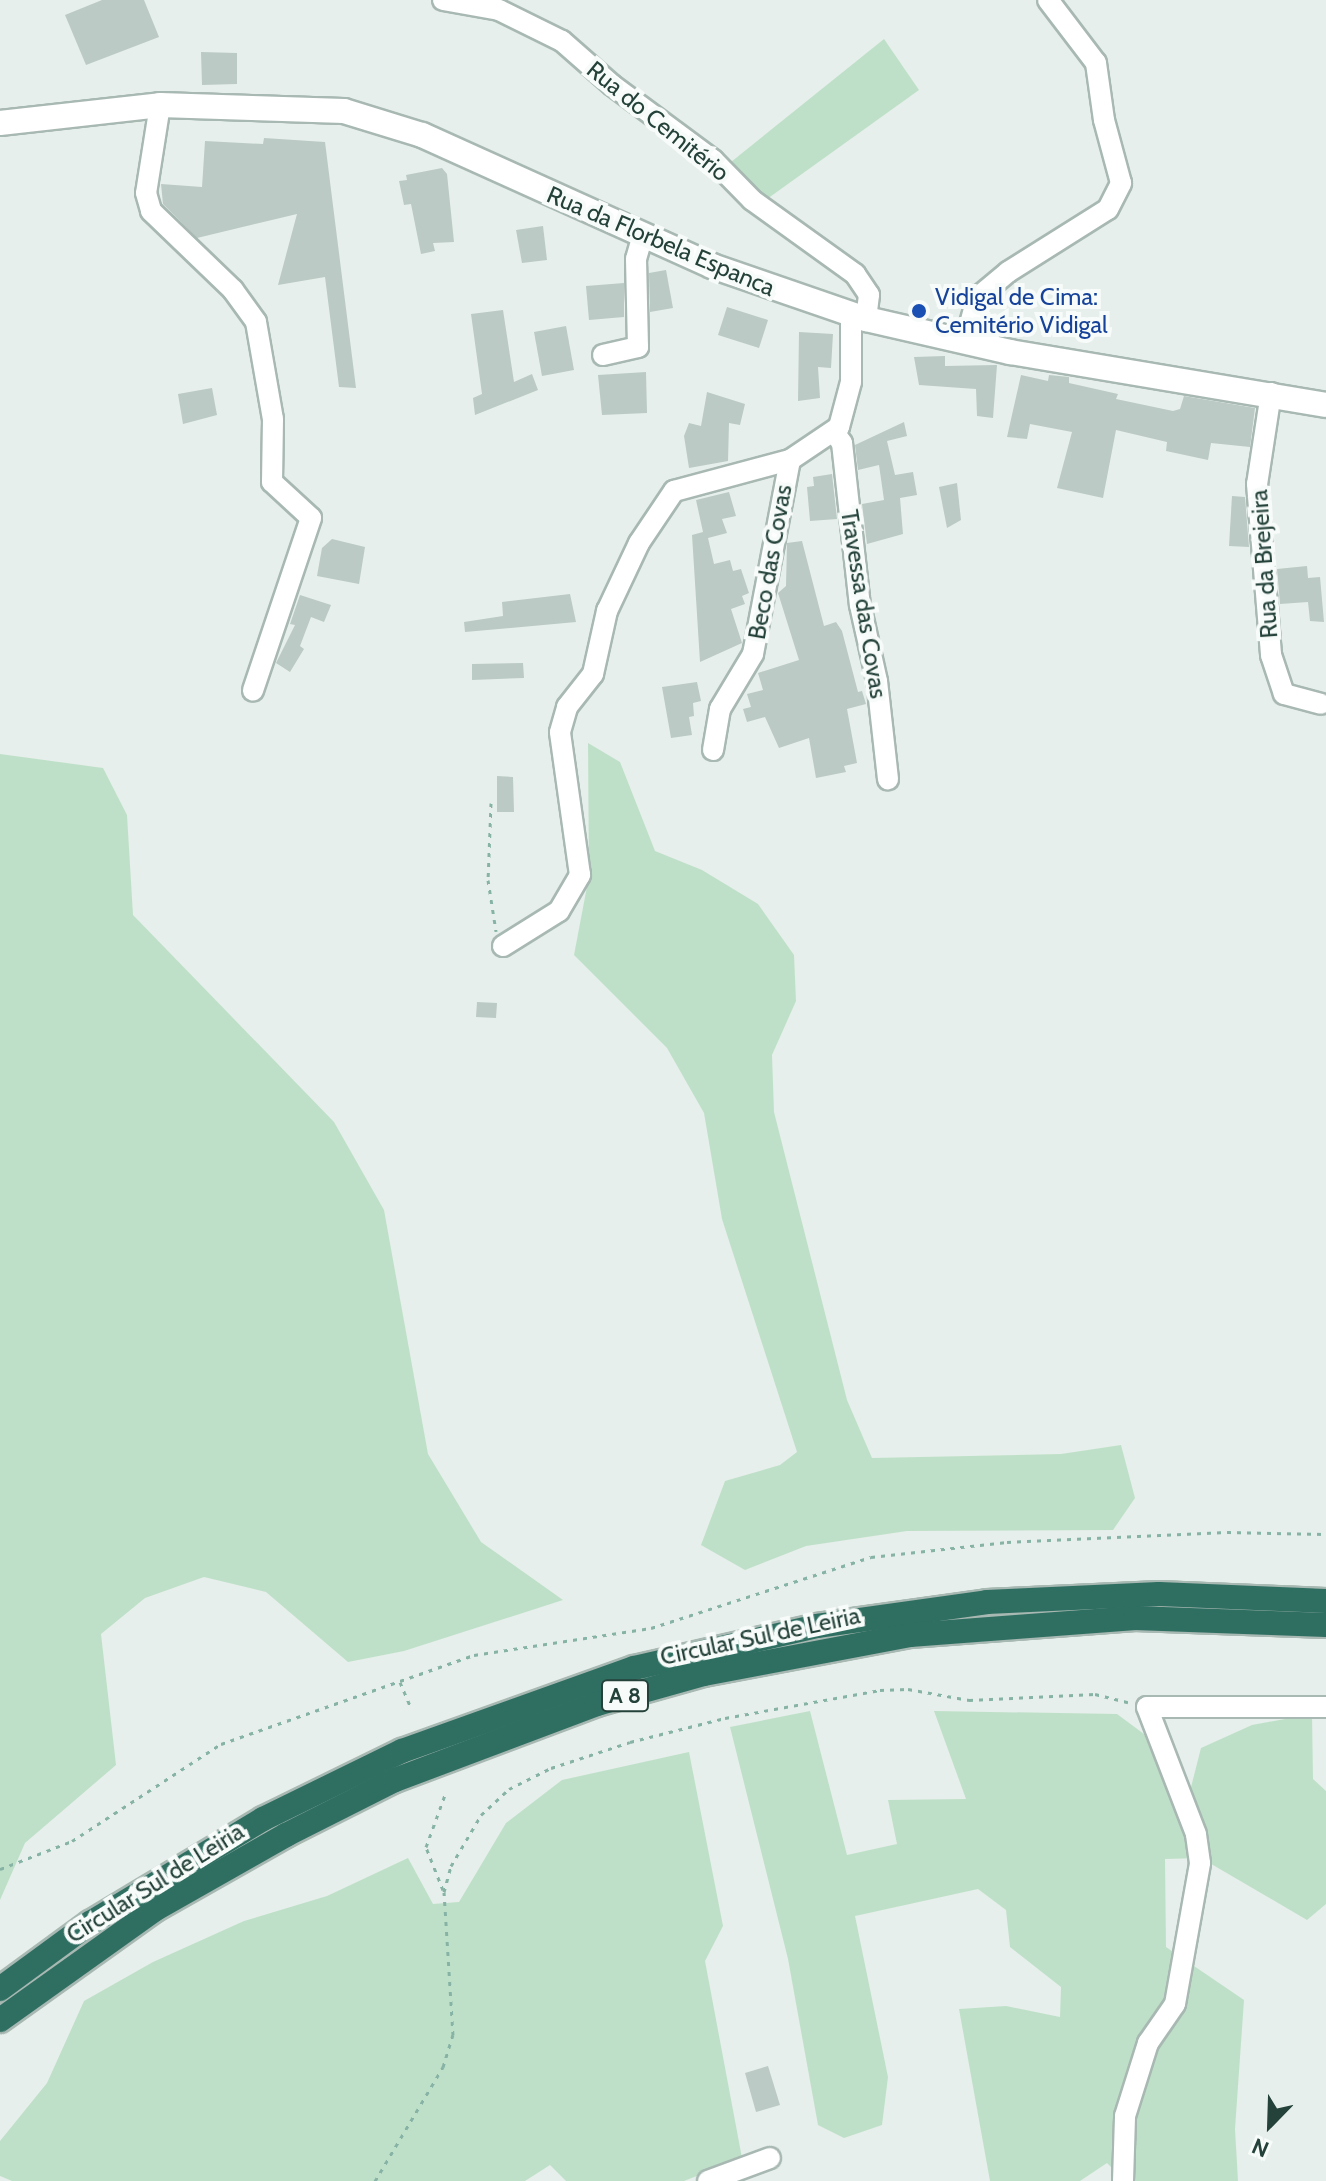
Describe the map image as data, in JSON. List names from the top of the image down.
{
  "streets": {
    "highway": ["Circular Sul de Leiria", "A 8"],
    "street": [
      "Rua do Cemitério",
      "Rua da Florbela Espanca",
      "Beco das Covas",
      "Rua da Brejeira",
      "Travessa das Covas"
    ]
  },
  "crossings": [
    ["Rua do Cemitério", "Rua da Florbela Espanca"],
    ["Rua do Cemitério", "Travessa das Covas"],
    ["Rua da Florbela Espanca", "Rua da Brejeira"]
  ],
  "places": ["Vidigal de Cima: Cemitério Vidigal"],
  "north": "bottom left"
}
